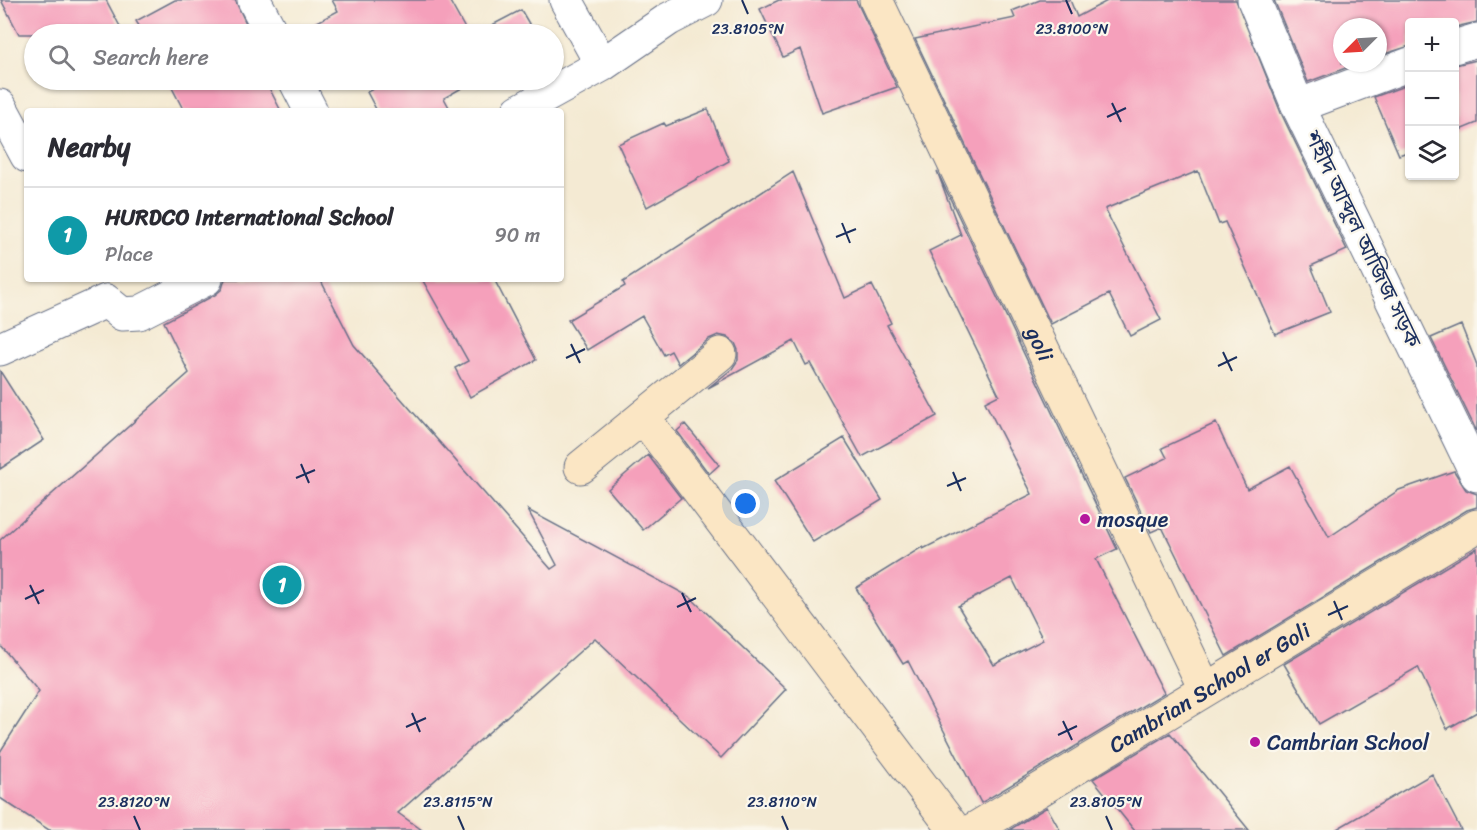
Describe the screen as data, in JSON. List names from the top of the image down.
{
  "streets": {
    "street": ["শহীদ আব্দুল আজিজ সড়ক", "goli", "Cambrian School er Goli"]
  },
  "crossings": [
    ["goli", "Cambrian School er Goli"]
  ],
  "places": ["mosque", "Cambrian School"],
  "north": "bottom left",
  "page": {
    "map_buttons": ["+", "−"],
    "search": "Search here",
    "heading": "Nearby",
    "list": [
      {
        "mark": "1",
        "name": "HURDCO International School",
        "note": "Place",
        "value": "90 m"
      }
    ],
    "pins": "1"
  },
  "coordinates": [
    "23.8105°N",
    "23.8100°N",
    "23.8120°N",
    "23.8115°N",
    "23.8110°N"
  ]
}
